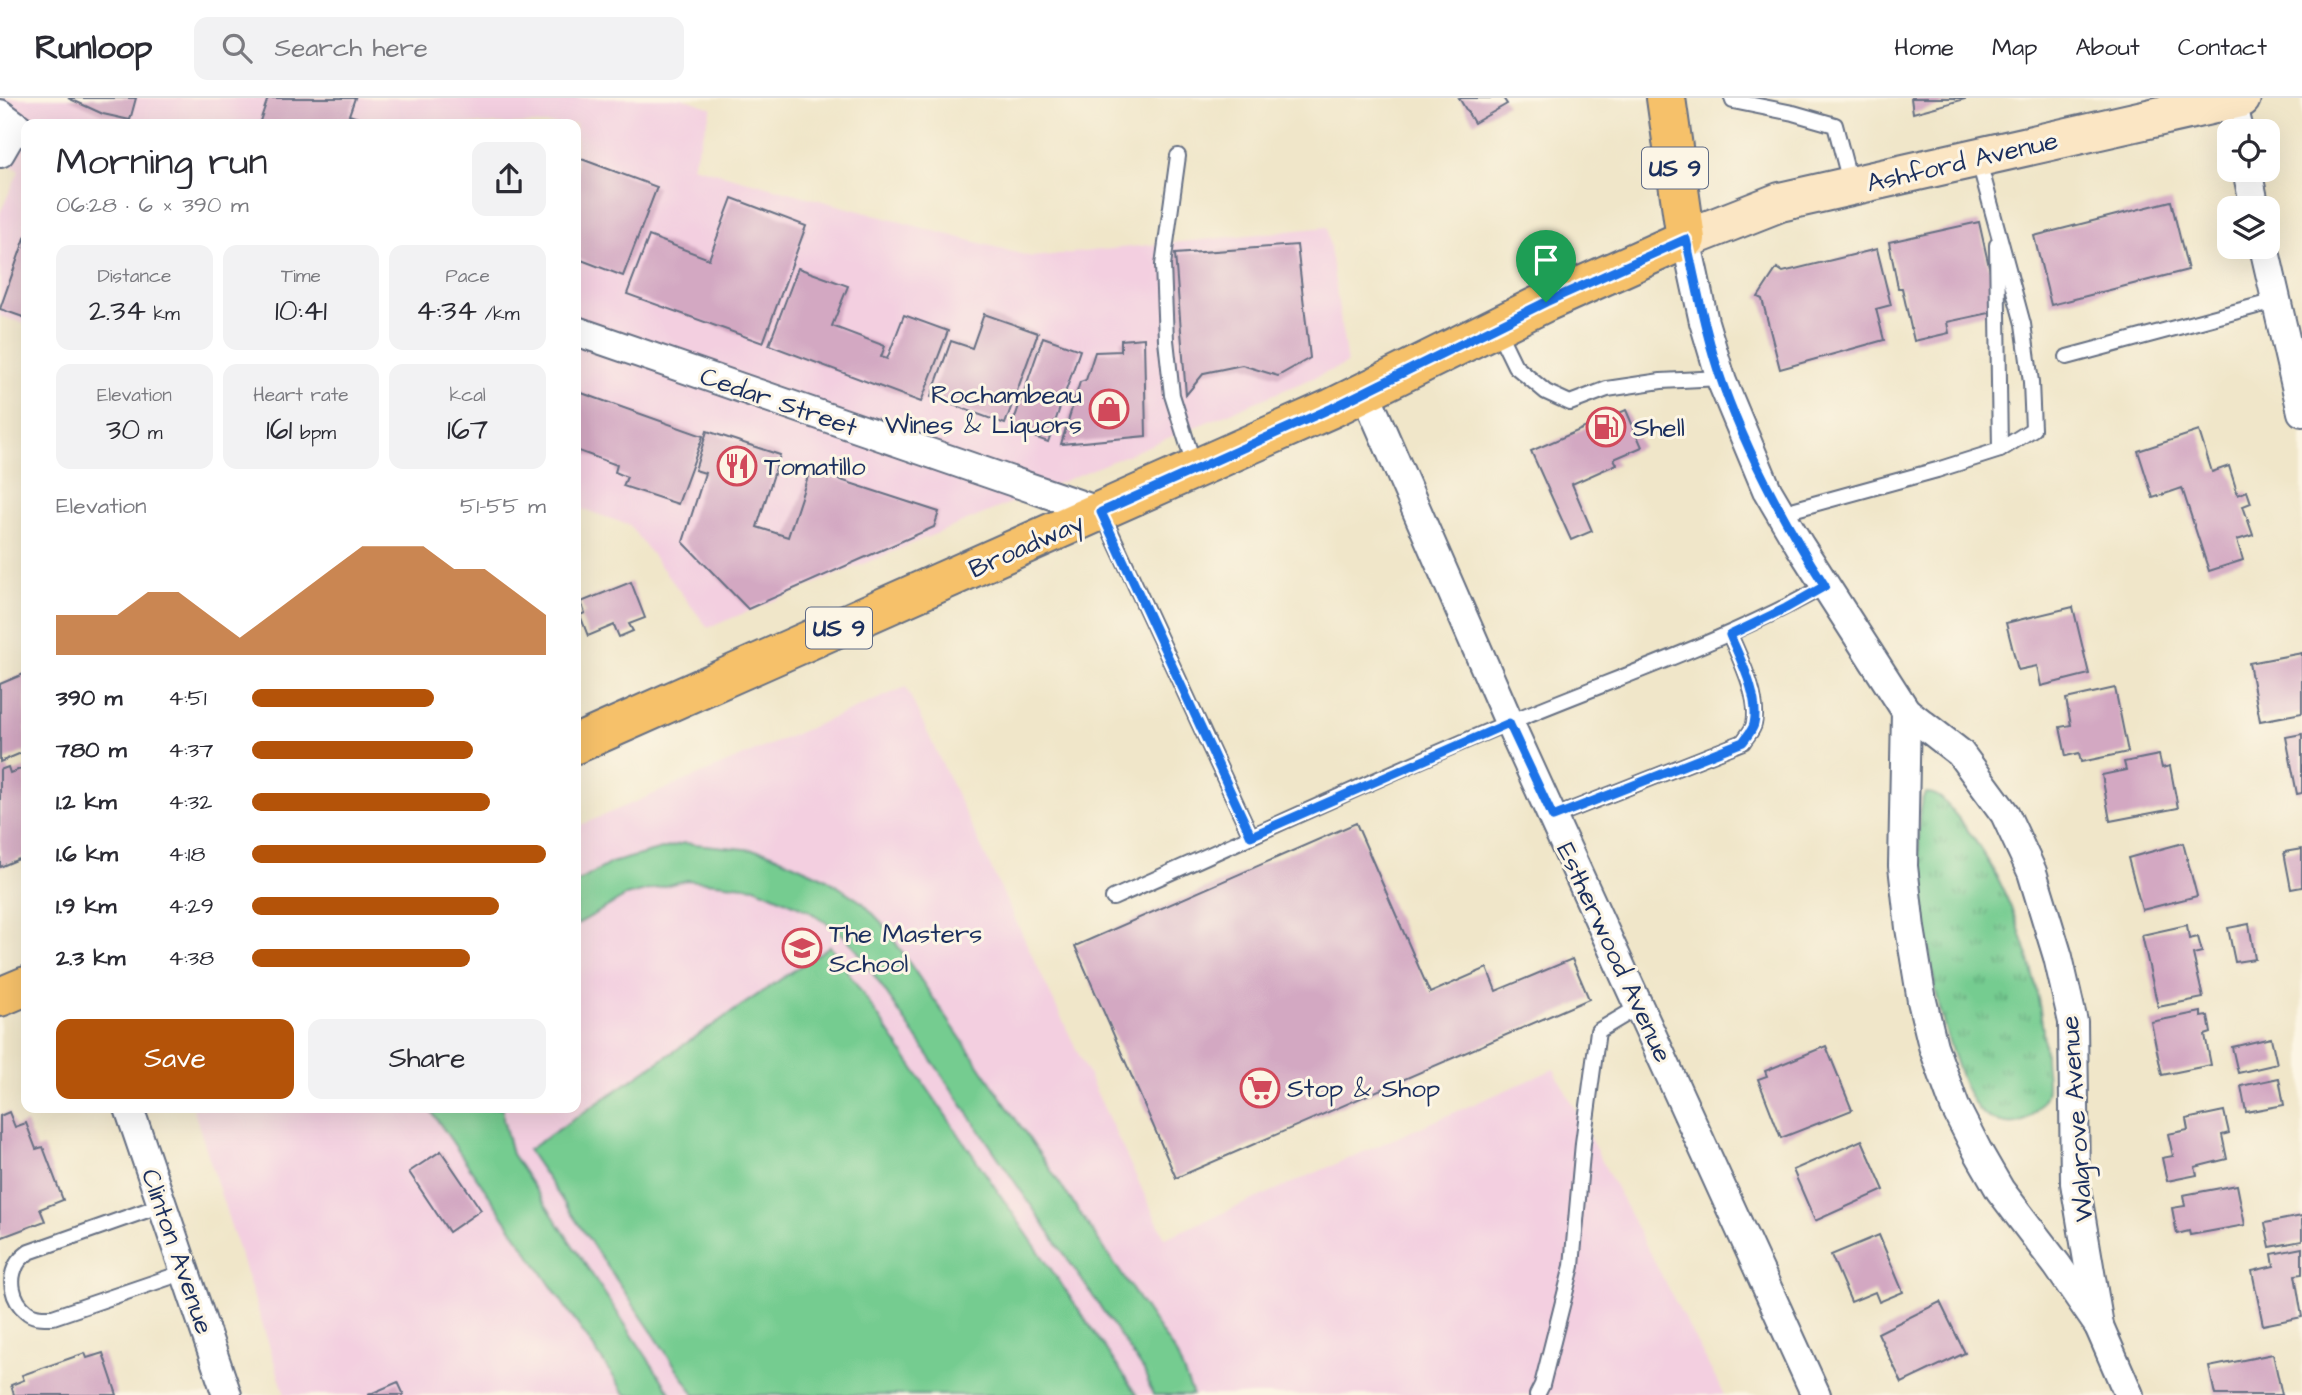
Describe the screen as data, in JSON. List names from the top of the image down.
{
  "streets": {
    "main road": ["Ashford Avenue", "US 9", "Broadway"],
    "street": [
      "Cedar Street",
      "Estherwood Avenue",
      "Walgrove Avenue",
      "Clinton Avenue"
    ]
  },
  "crossings": [
    ["Ashford Avenue", "US 9"],
    ["Ashford Avenue", "Broadway"],
    ["Ashford Avenue", "Walgrove Avenue"],
    ["US 9", "Broadway"],
    ["US 9", "Walgrove Avenue"],
    ["Cedar Street", "Broadway"],
    ["Broadway", "Estherwood Avenue"],
    ["Broadway", "Walgrove Avenue"]
  ],
  "places": {
    "shop": ["Rochambeau Wines & Liquors"],
    "fuel station": ["Shell"],
    "restaurant": ["Tomatillo"],
    "school or university": ["The Masters School"],
    "supermarket": ["Stop & Shop"]
  },
  "page": {
    "header": "Runloop",
    "search": "Search here",
    "nav": [
      "Home",
      "Map",
      "About",
      "Contact"
    ],
    "heading": ["Morning run", "06:28 · 6 × 390 m"],
    "stats": [
      ["Distance", "2.34 km"],
      ["Time", "10:41"],
      ["Pace", "4:34 /km"],
      ["Elevation", "30 m"],
      ["Heart rate", "161 bpm"],
      ["kcal", "167"]
    ],
    "chart": ["Elevation", "51–55 m"],
    "list": [
      {
        "name": "390 m",
        "note": "4:51"
      },
      {
        "name": "780 m",
        "note": "4:37"
      },
      {
        "name": "1.2 km",
        "note": "4:32"
      },
      {
        "name": "1.6 km",
        "note": "4:18"
      },
      {
        "name": "1.9 km",
        "note": "4:29"
      },
      {
        "name": "2.3 km",
        "note": "4:38"
      }
    ],
    "buttons": ["Save", "Share"]
  }
}
